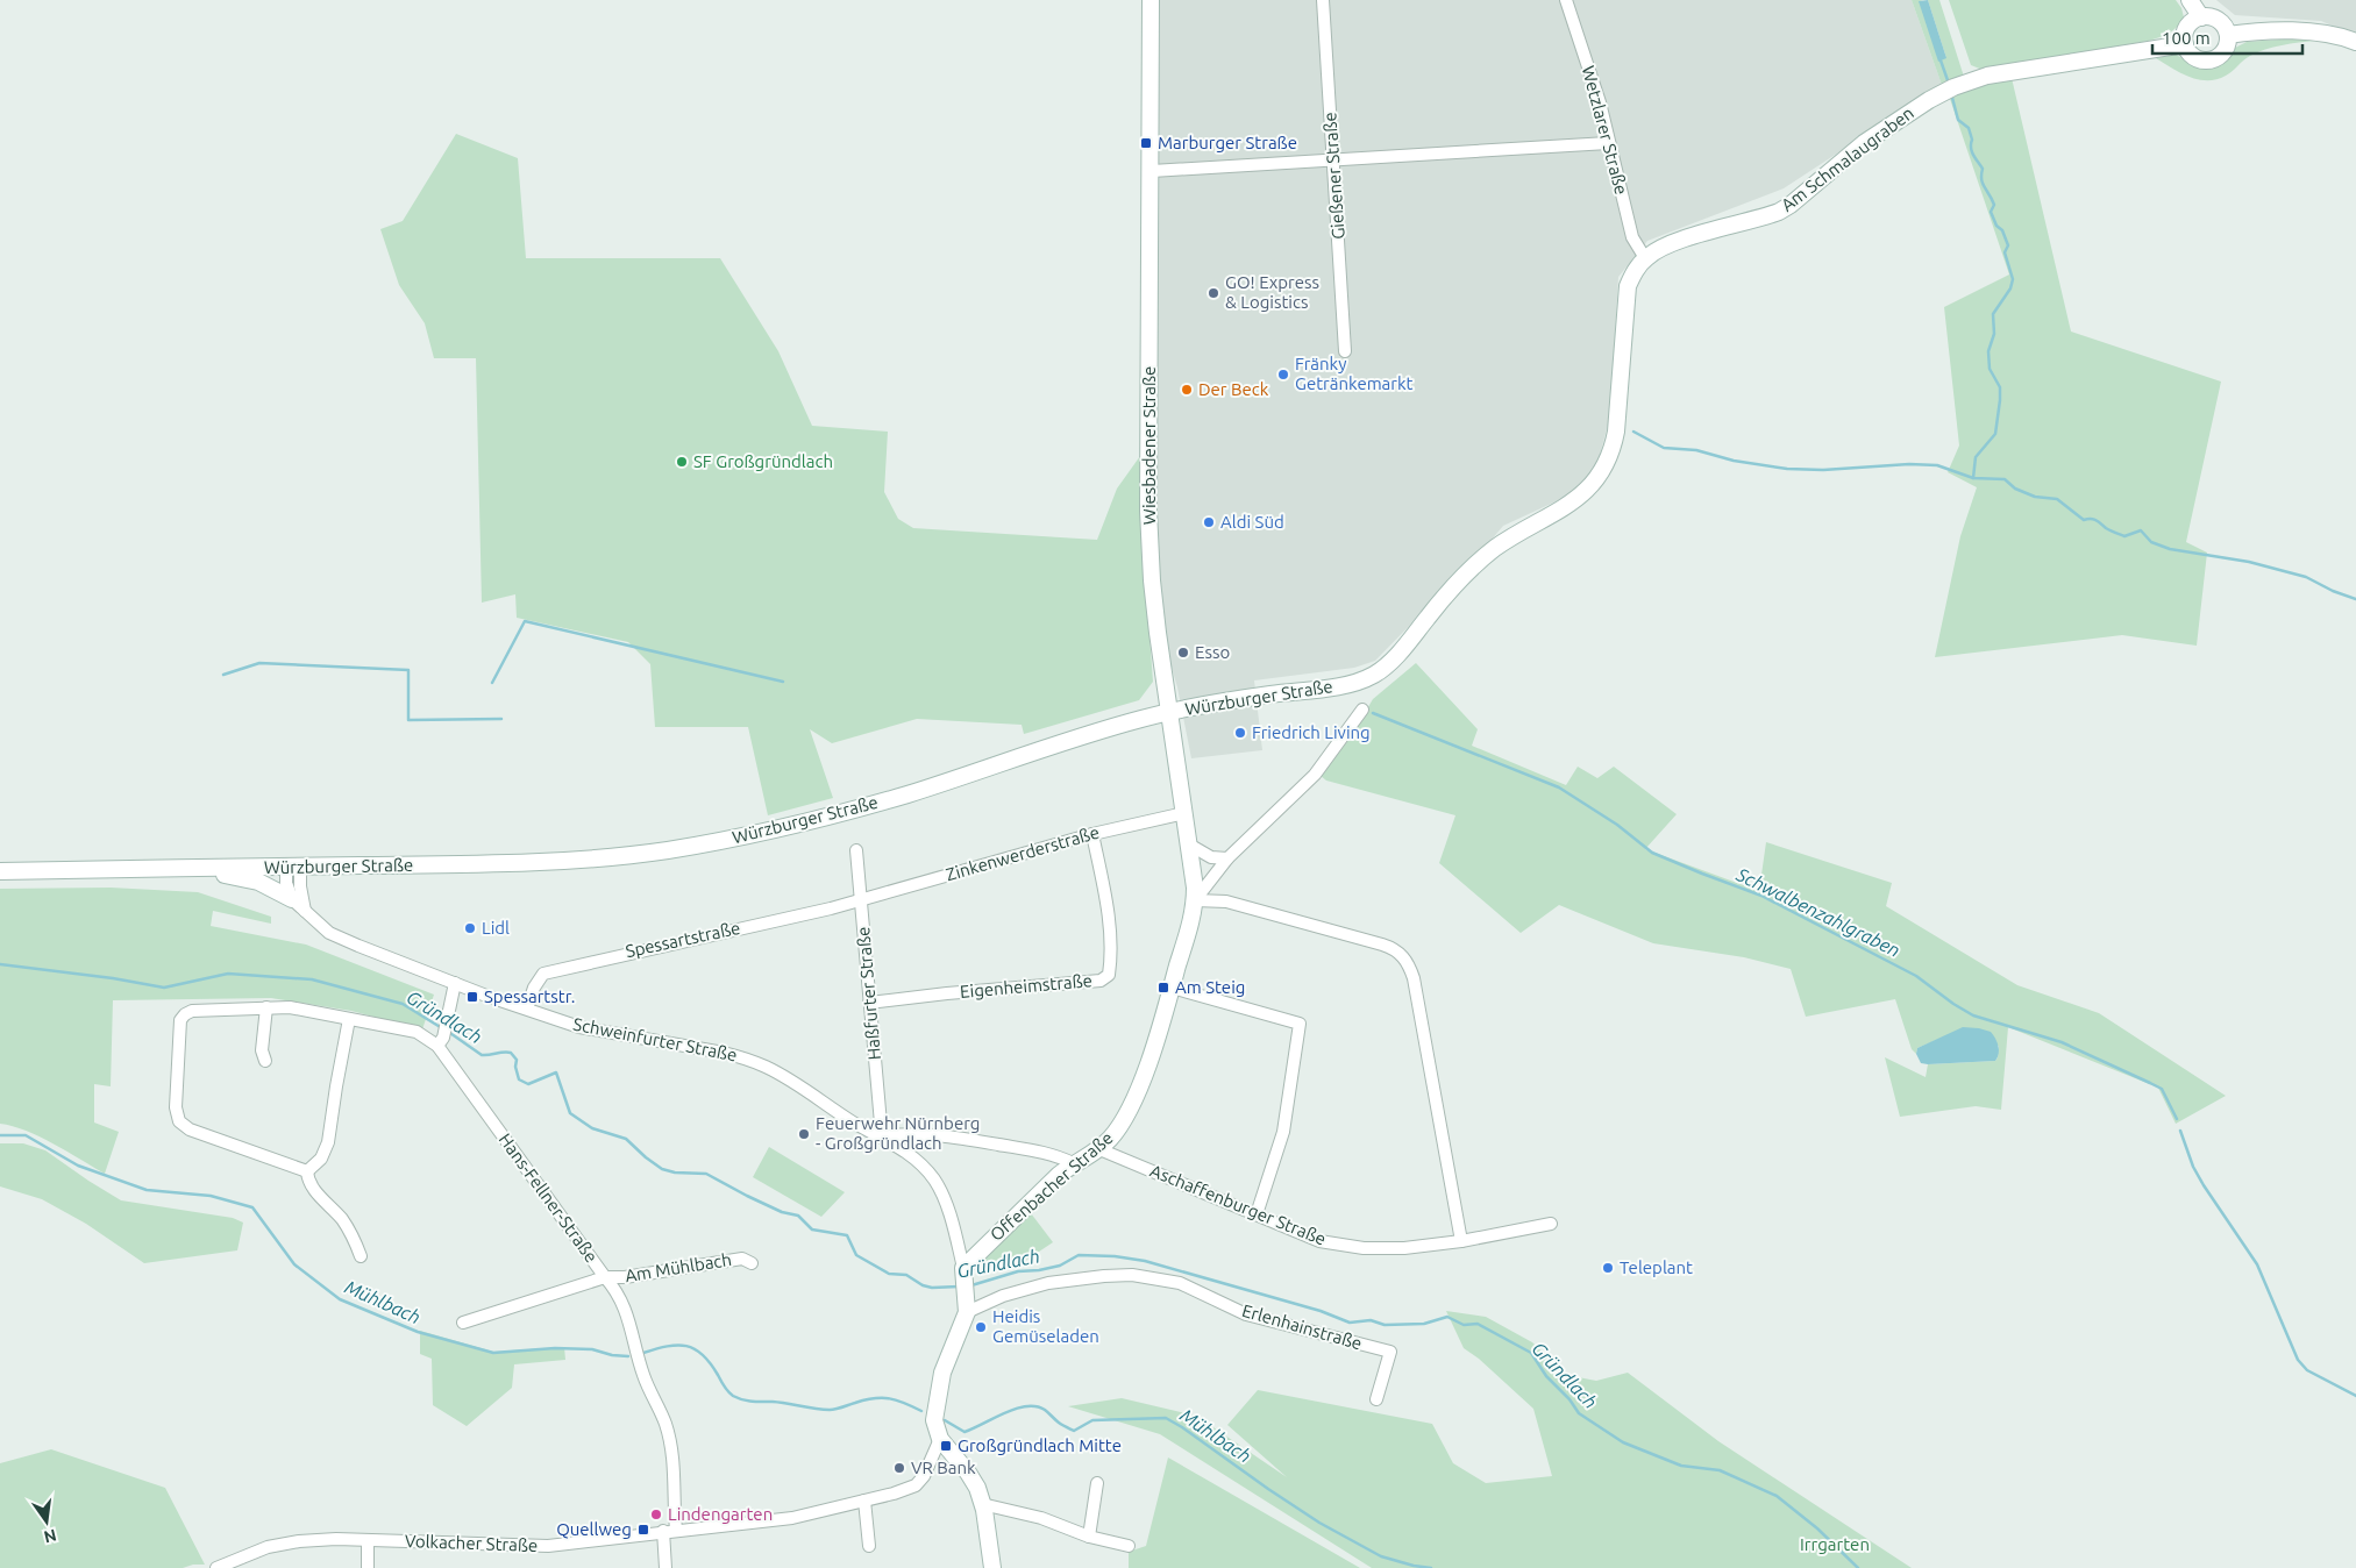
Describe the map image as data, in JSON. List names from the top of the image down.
{
  "streets": {
    "main road": [
      "Am Schmalaugraben",
      "Wiesbadener Straße",
      "Würzburger Straße",
      "Offenbacher Straße"
    ],
    "street": [
      "Wetzlarer Straße",
      "Gießener Straße",
      "Zinkenwerderstraße",
      "Spessartstraße",
      "Eigenheimstraße",
      "Haßfurter Straße",
      "Schweinfurter Straße",
      "Hans-Fellner-Straße",
      "Aschaffenburger Straße",
      "Am Mühlbach",
      "Erlenhainstraße",
      "Volkacher Straße"
    ]
  },
  "crossings": [
    ["Wetzlarer Straße", "Am Schmalaugraben"],
    ["Am Schmalaugraben", "Würzburger Straße"],
    ["Wiesbadener Straße", "Würzburger Straße"],
    ["Wiesbadener Straße", "Zinkenwerderstraße"],
    ["Wiesbadener Straße", "Offenbacher Straße"],
    ["Zinkenwerderstraße", "Spessartstraße"],
    ["Zinkenwerderstraße", "Eigenheimstraße"],
    ["Zinkenwerderstraße", "Haßfurter Straße"],
    ["Spessartstraße", "Haßfurter Straße"],
    ["Spessartstraße", "Schweinfurter Straße"],
    ["Eigenheimstraße", "Haßfurter Straße"],
    ["Haßfurter Straße", "Schweinfurter Straße"],
    ["Schweinfurter Straße", "Offenbacher Straße"],
    ["Offenbacher Straße", "Aschaffenburger Straße"],
    ["Hans-Fellner-Straße", "Am Mühlbach"],
    ["Hans-Fellner-Straße", "Volkacher Straße"]
  ],
  "water": ["Schwalbenzahlgraben", "Gründlach", "Mühlbach"],
  "parks": ["Irrgarten"],
  "places": {
    "transit": [
      "Marburger Straße",
      "Am Steig",
      "Spessartstr.",
      "Großgründlach Mitte",
      "Quellweg"
    ],
    "other": [
      "GO! Express & Logistics",
      "Fränky Getränkemarkt",
      "Der Beck",
      "SF Großgründlach",
      "Aldi Süd",
      "Esso",
      "Friedrich Living",
      "Lidl",
      "Feuerwehr Nürnberg - Großgründlach",
      "Teleplant",
      "Heidis Gemüseladen",
      "VR Bank",
      "Lindengarten"
    ]
  },
  "scale_bar": "100 m",
  "north": "bottom"
}
